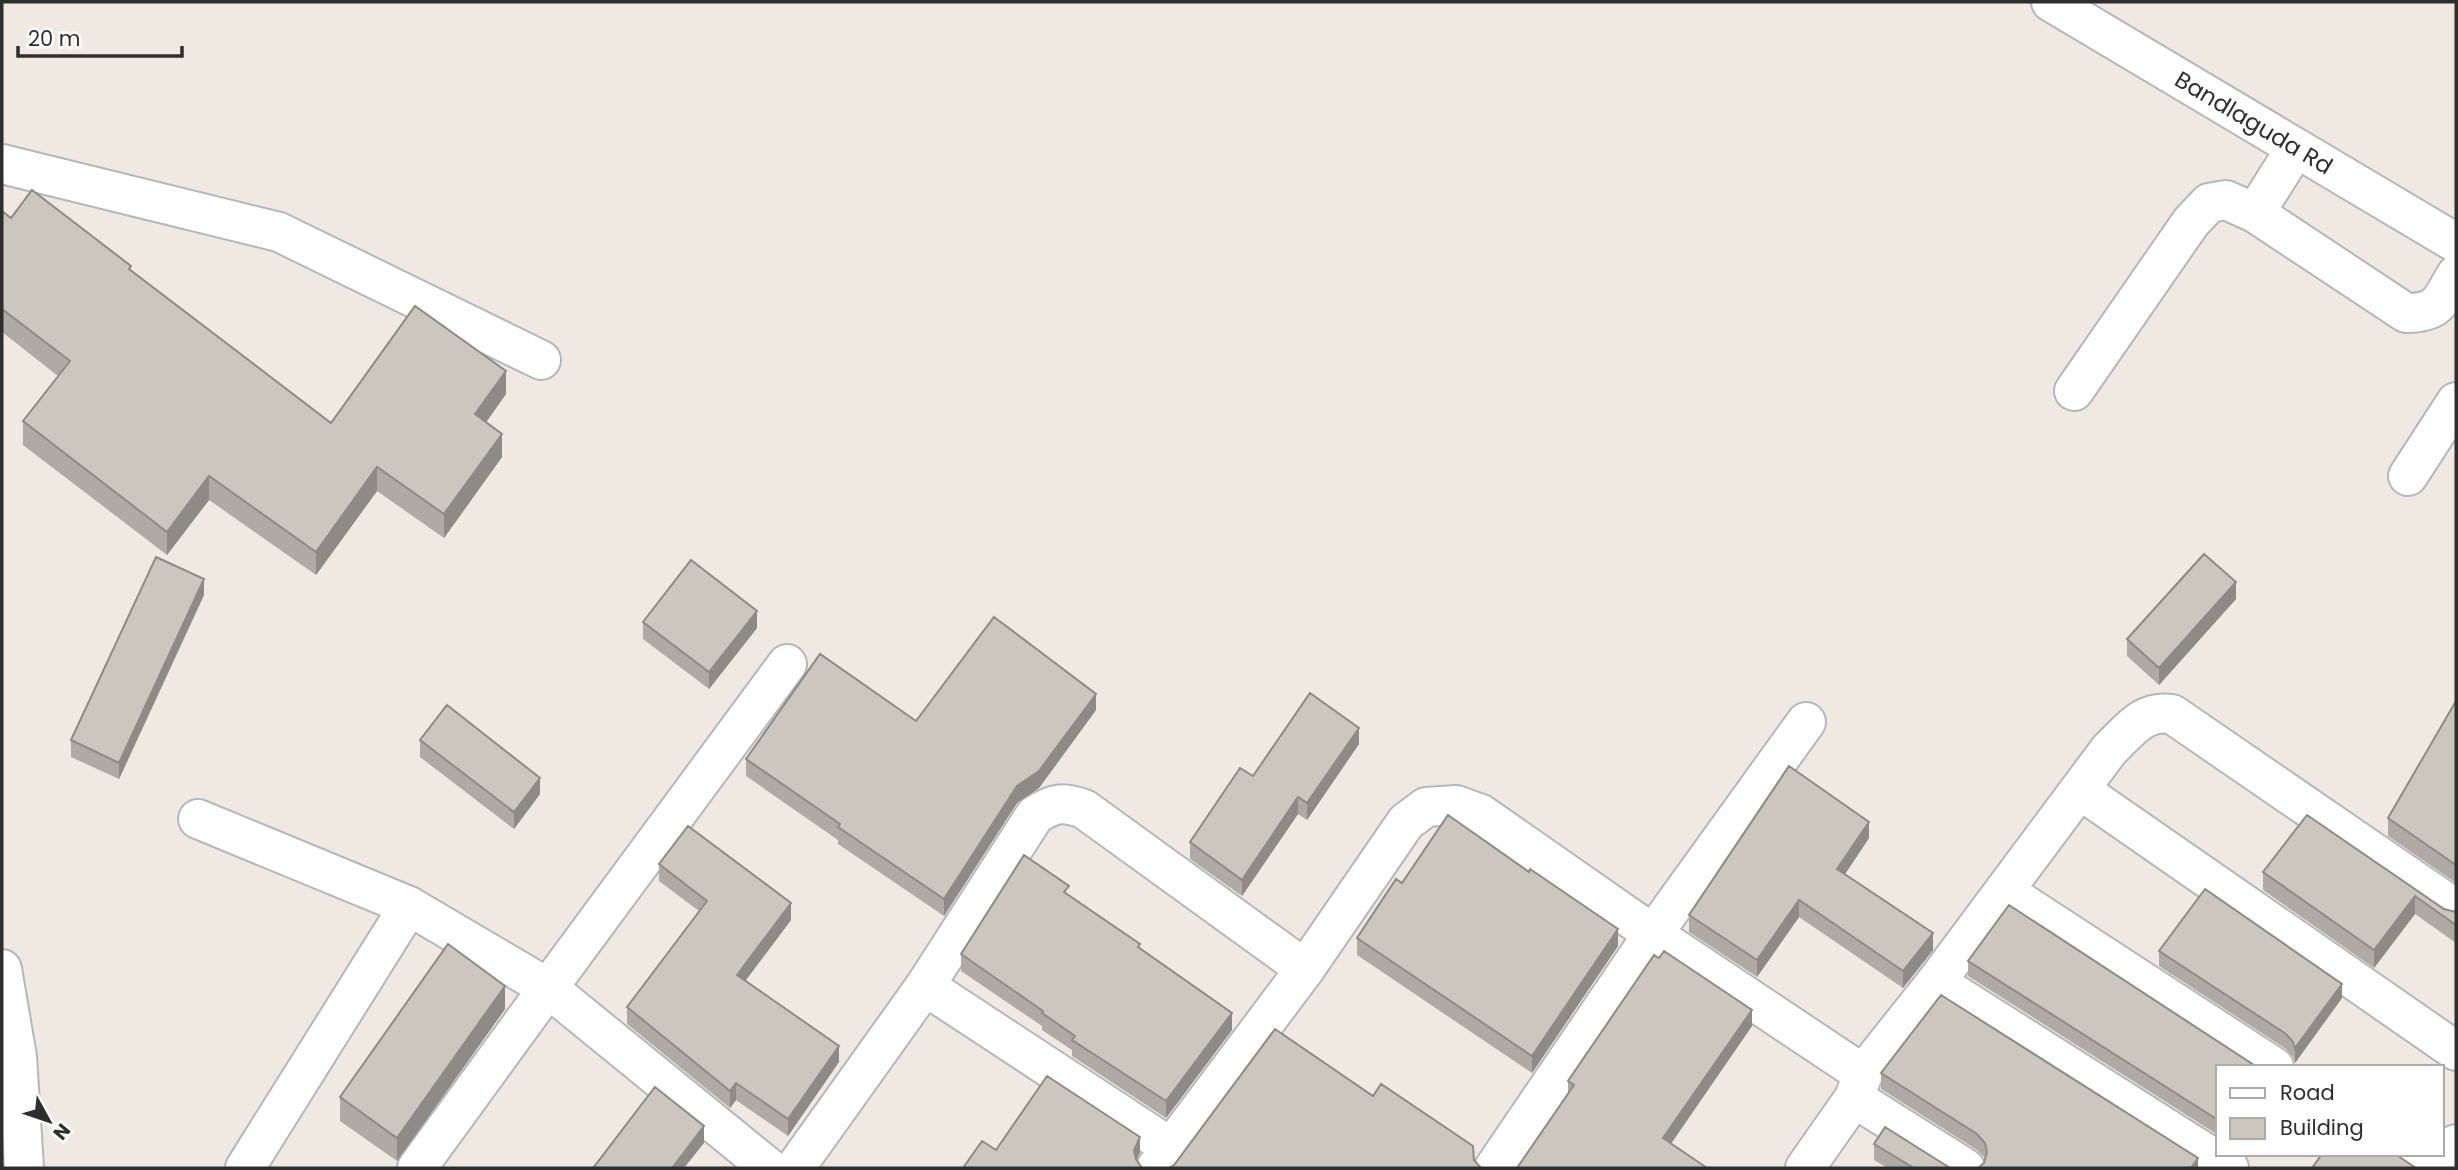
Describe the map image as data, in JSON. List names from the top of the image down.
{
  "streets": {
    "street": ["Bandlaguda Rd"]
  },
  "legend": ["Road", "Building"],
  "scale_bar": "20 m",
  "north": "bottom right"
}
